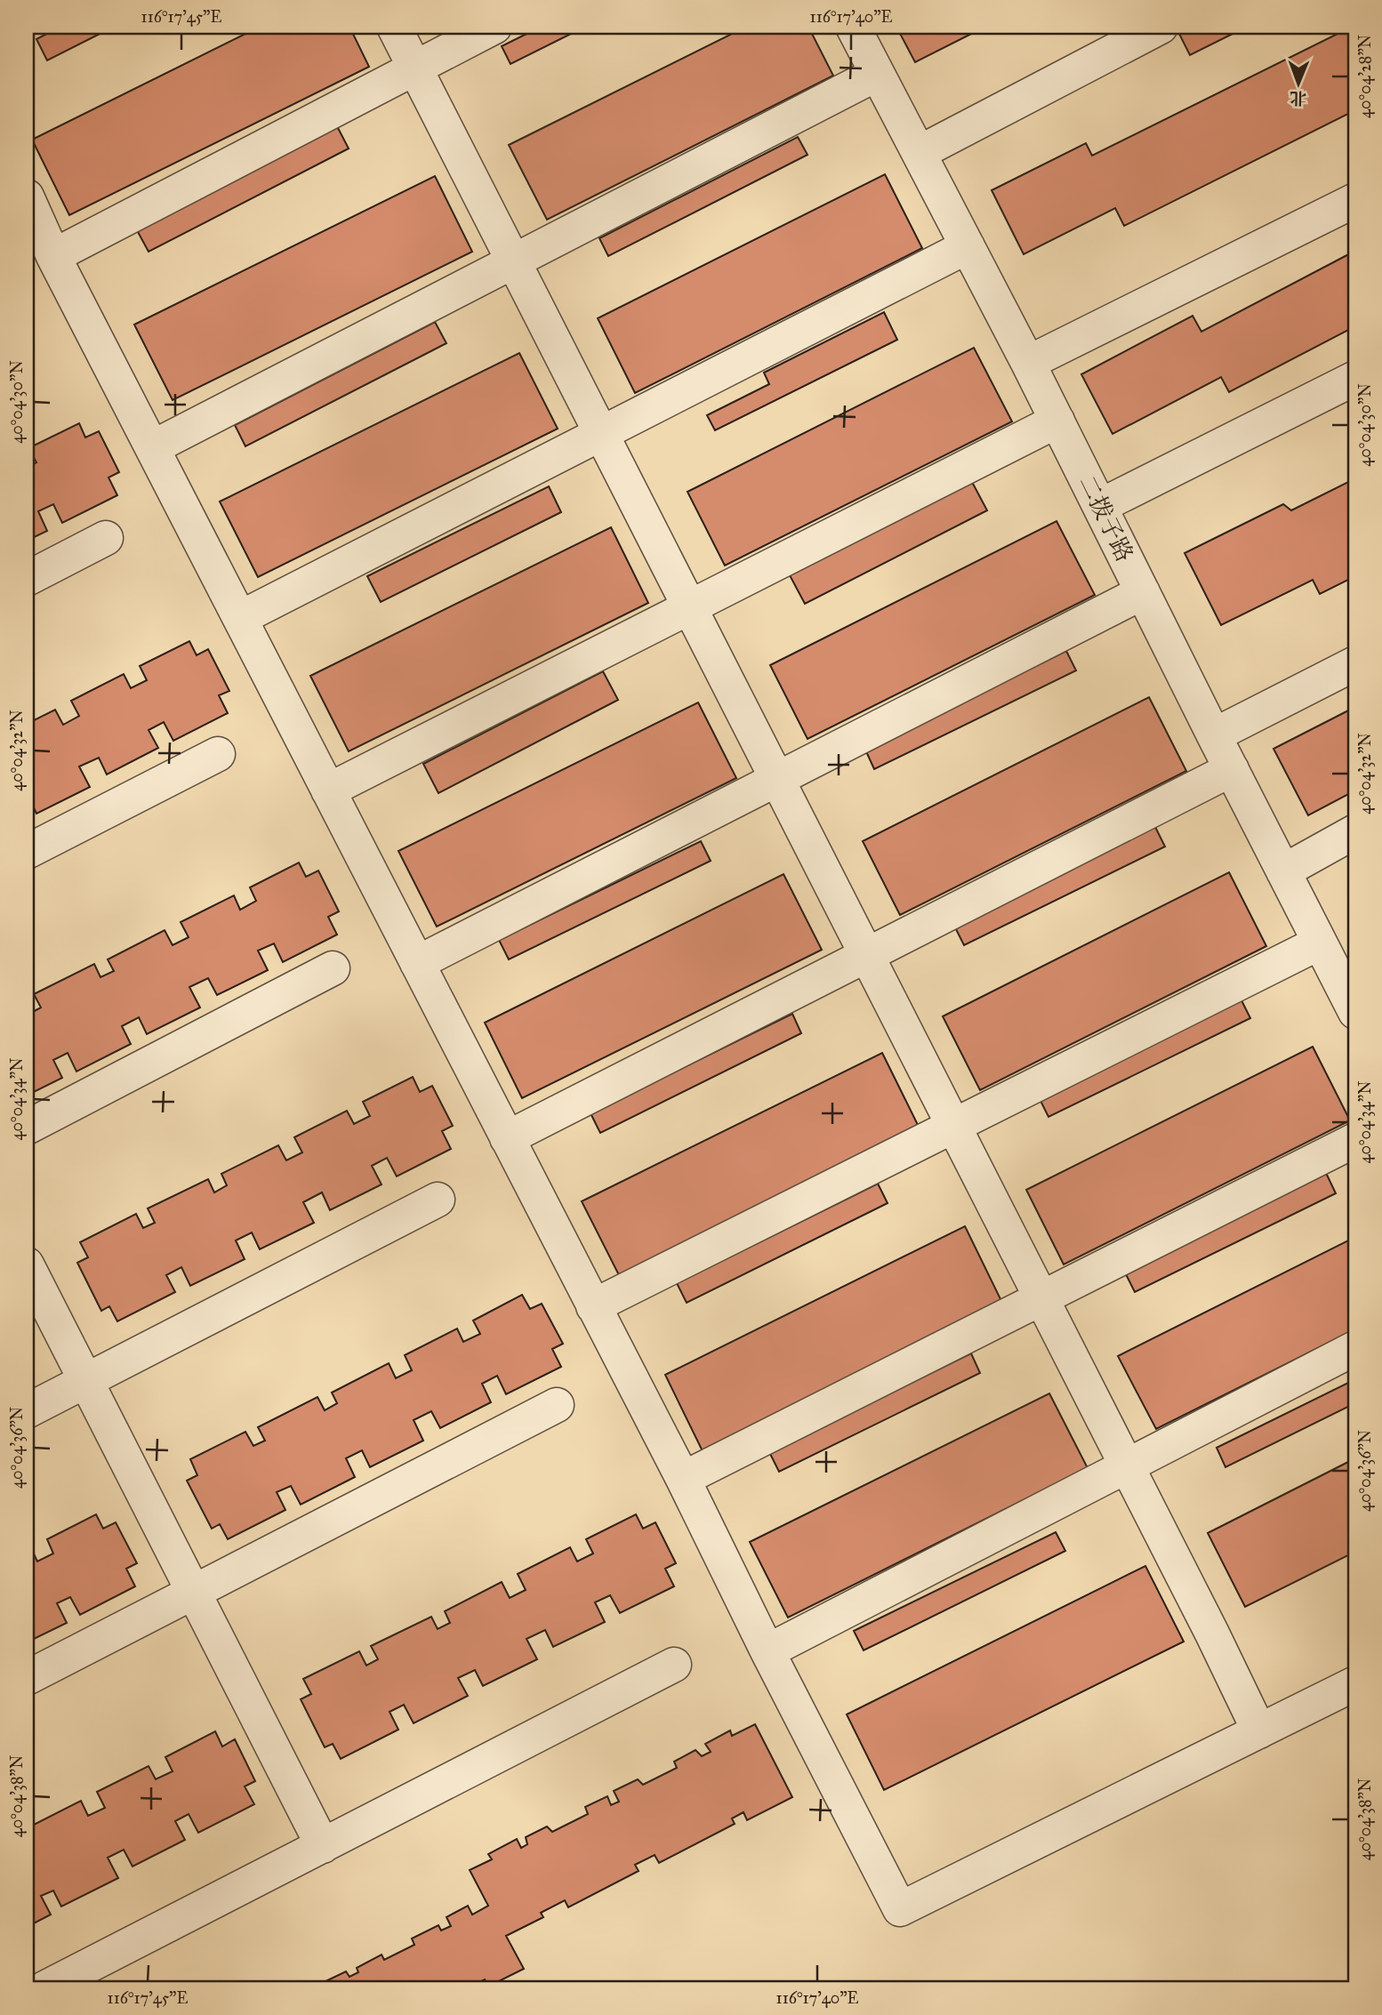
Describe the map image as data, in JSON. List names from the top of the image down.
{
  "streets": {
    "street": ["二拨子路"]
  },
  "north": "bottom",
  "coordinates": [
    "116°17'45\"E",
    "116°17'40\"E",
    "40°04'28\"N",
    "40°04'30\"N",
    "40°04'32\"N",
    "40°04'34\"N",
    "40°04'36\"N",
    "40°04'38\"N"
  ]
}
